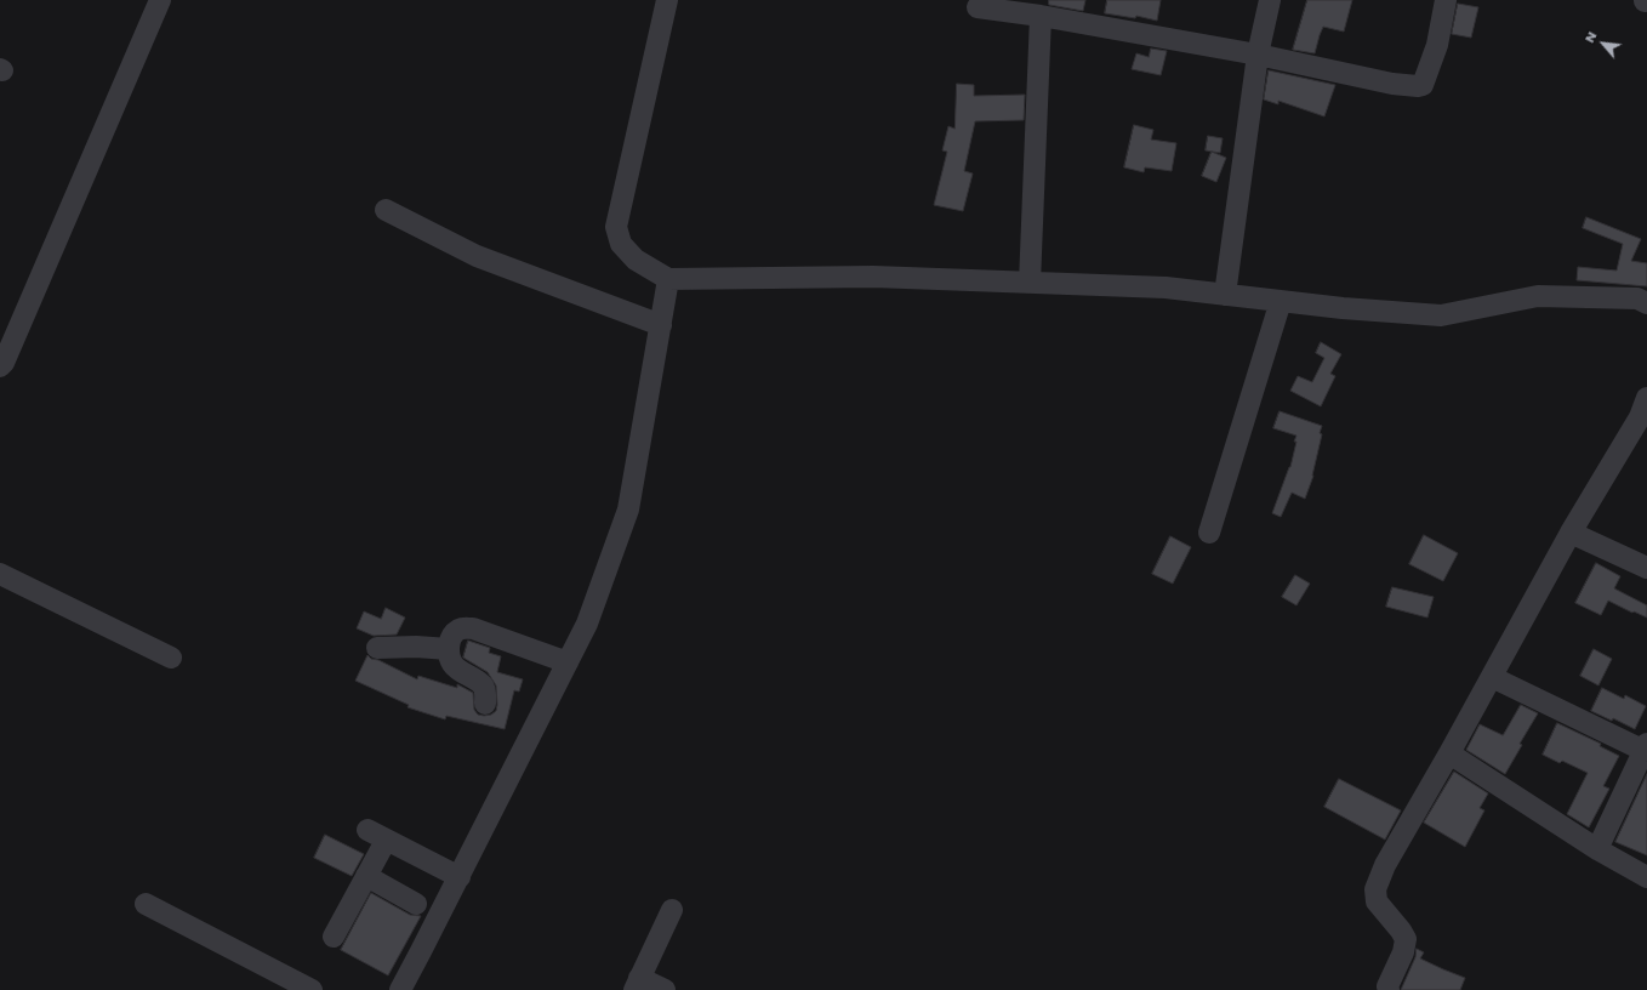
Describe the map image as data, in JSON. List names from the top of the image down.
{
  "north": "top left"
}
